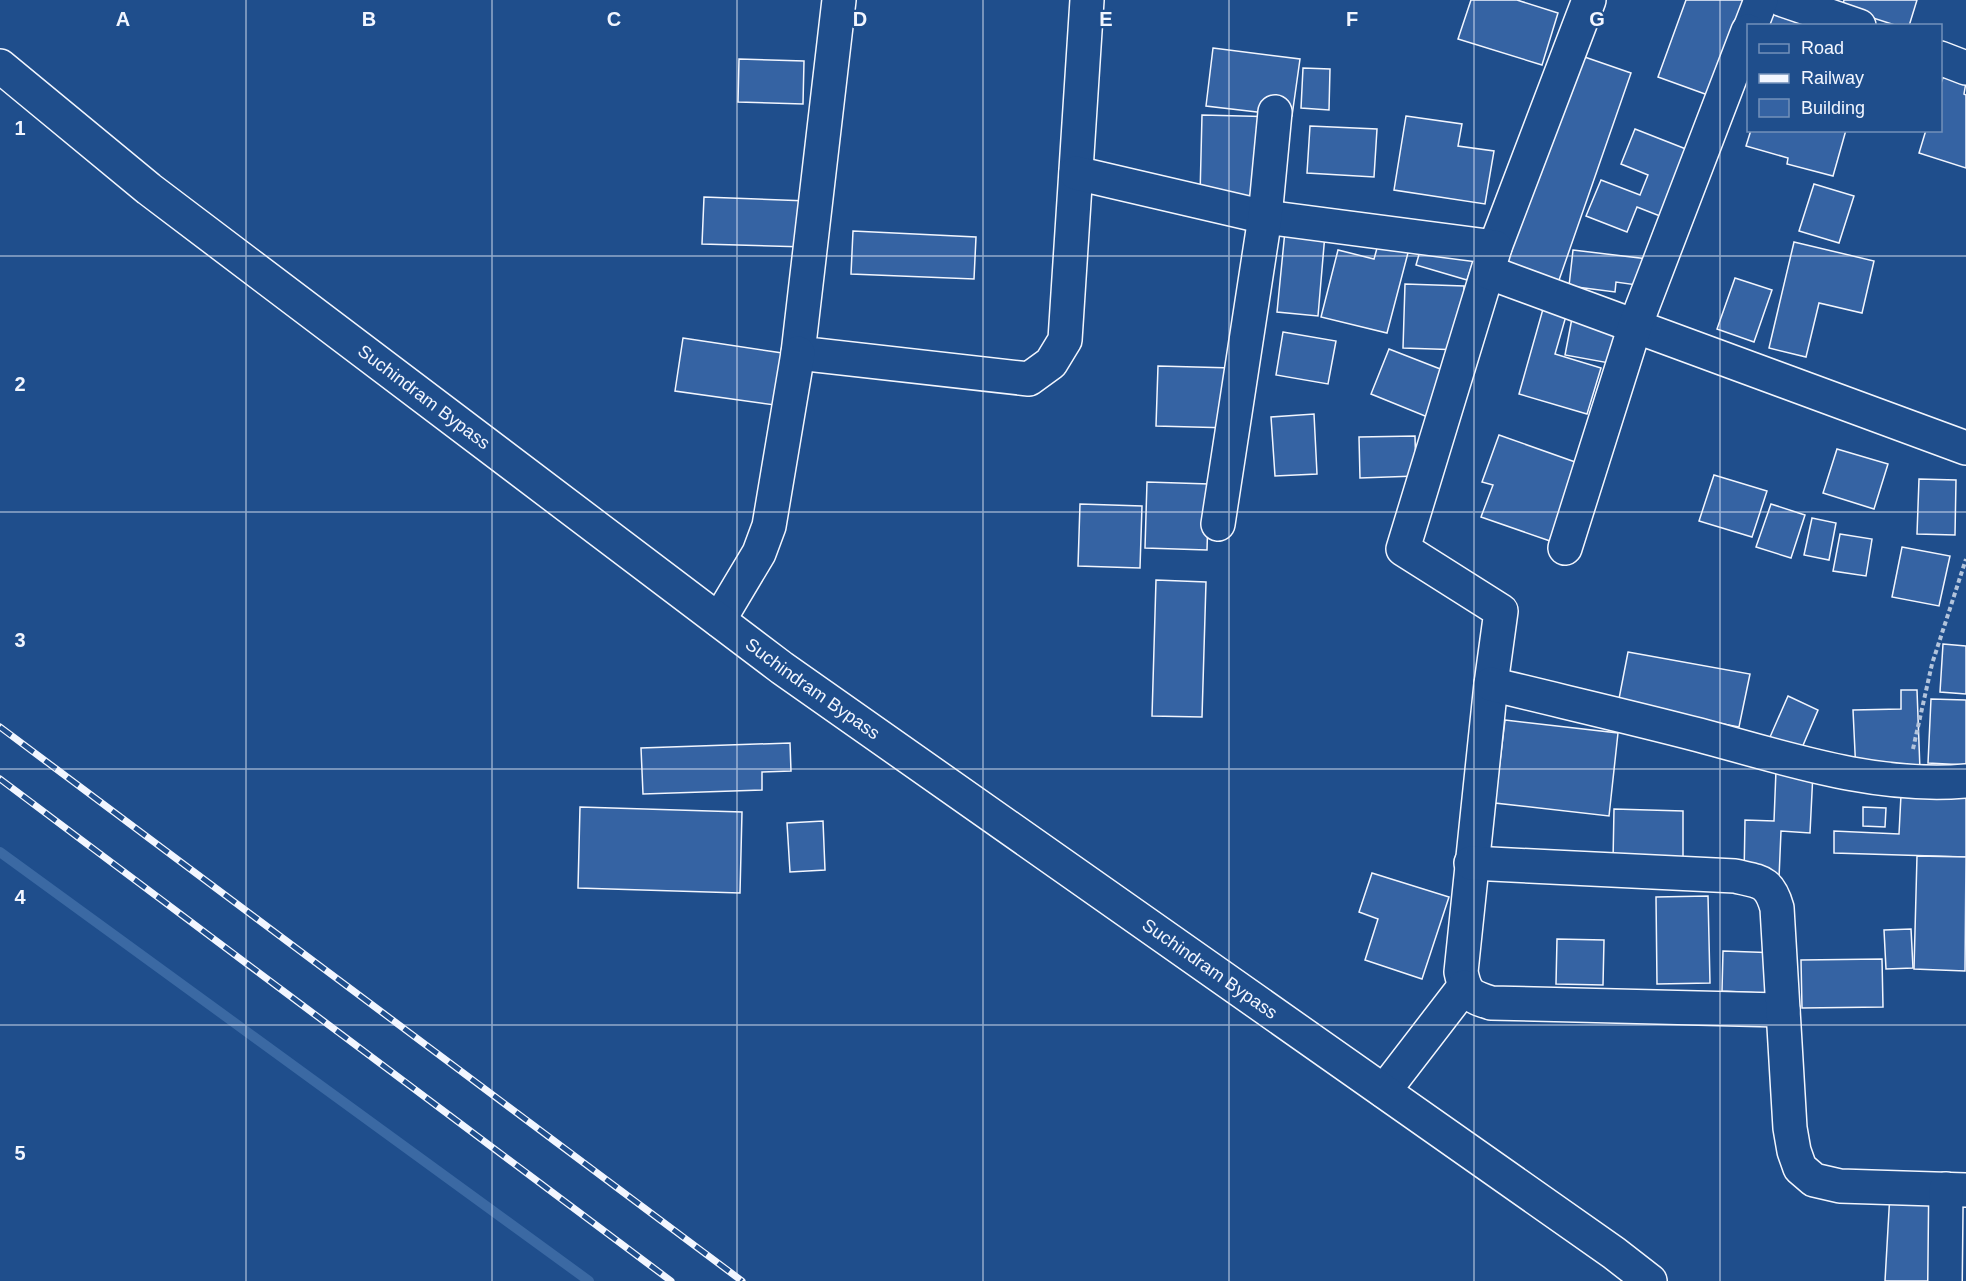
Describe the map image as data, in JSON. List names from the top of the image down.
{
  "streets": {
    "main road": ["Suchindram Bypass"]
  },
  "legend": ["Road", "Railway", "Building"],
  "grid": {
    "columns": [
      "A",
      "B",
      "C",
      "D",
      "E",
      "F",
      "G"
    ],
    "rows": [
      "1",
      "2",
      "3",
      "4",
      "5"
    ]
  }
}
